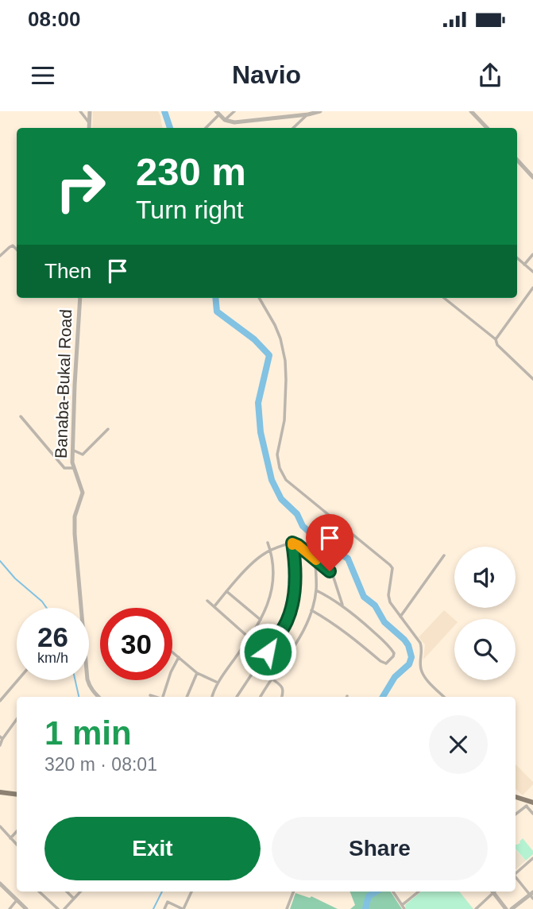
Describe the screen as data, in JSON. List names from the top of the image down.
{
  "streets": {
    "street": ["Banaba-Bukal Road"]
  },
  "page": {
    "status": "08:00",
    "header": "Navio",
    "turn": ["230 m", "Turn right"],
    "then": "Then",
    "speed": "26 km/h",
    "limit": "30",
    "heading": ["1 min", "320 m · 08:01"],
    "buttons": ["Exit", "Share"]
  }
}
